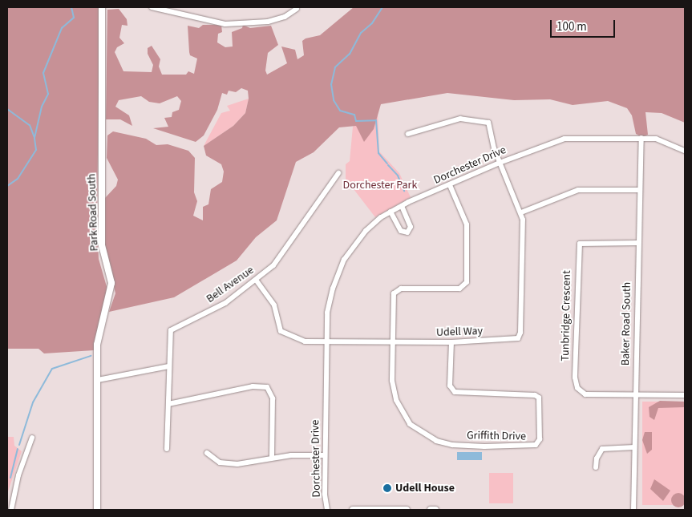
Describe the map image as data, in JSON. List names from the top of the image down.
{
  "streets": {
    "main road": ["Park Road South"],
    "street": [
      "Dorchester Drive",
      "Bell Avenue",
      "Tunbridge Crescent",
      "Baker Road South",
      "Udell Way",
      "Griffith Drive"
    ]
  },
  "crossings": [
    ["Dorchester Drive", "Baker Road South"],
    ["Dorchester Drive", "Udell Way"],
    ["Bell Avenue", "Udell Way"],
    ["Tunbridge Crescent", "Baker Road South"],
    ["Udell Way", "Griffith Drive"]
  ],
  "parks": ["Dorchester Park"],
  "places": ["Udell House"],
  "scale_bar": "100 m"
}
